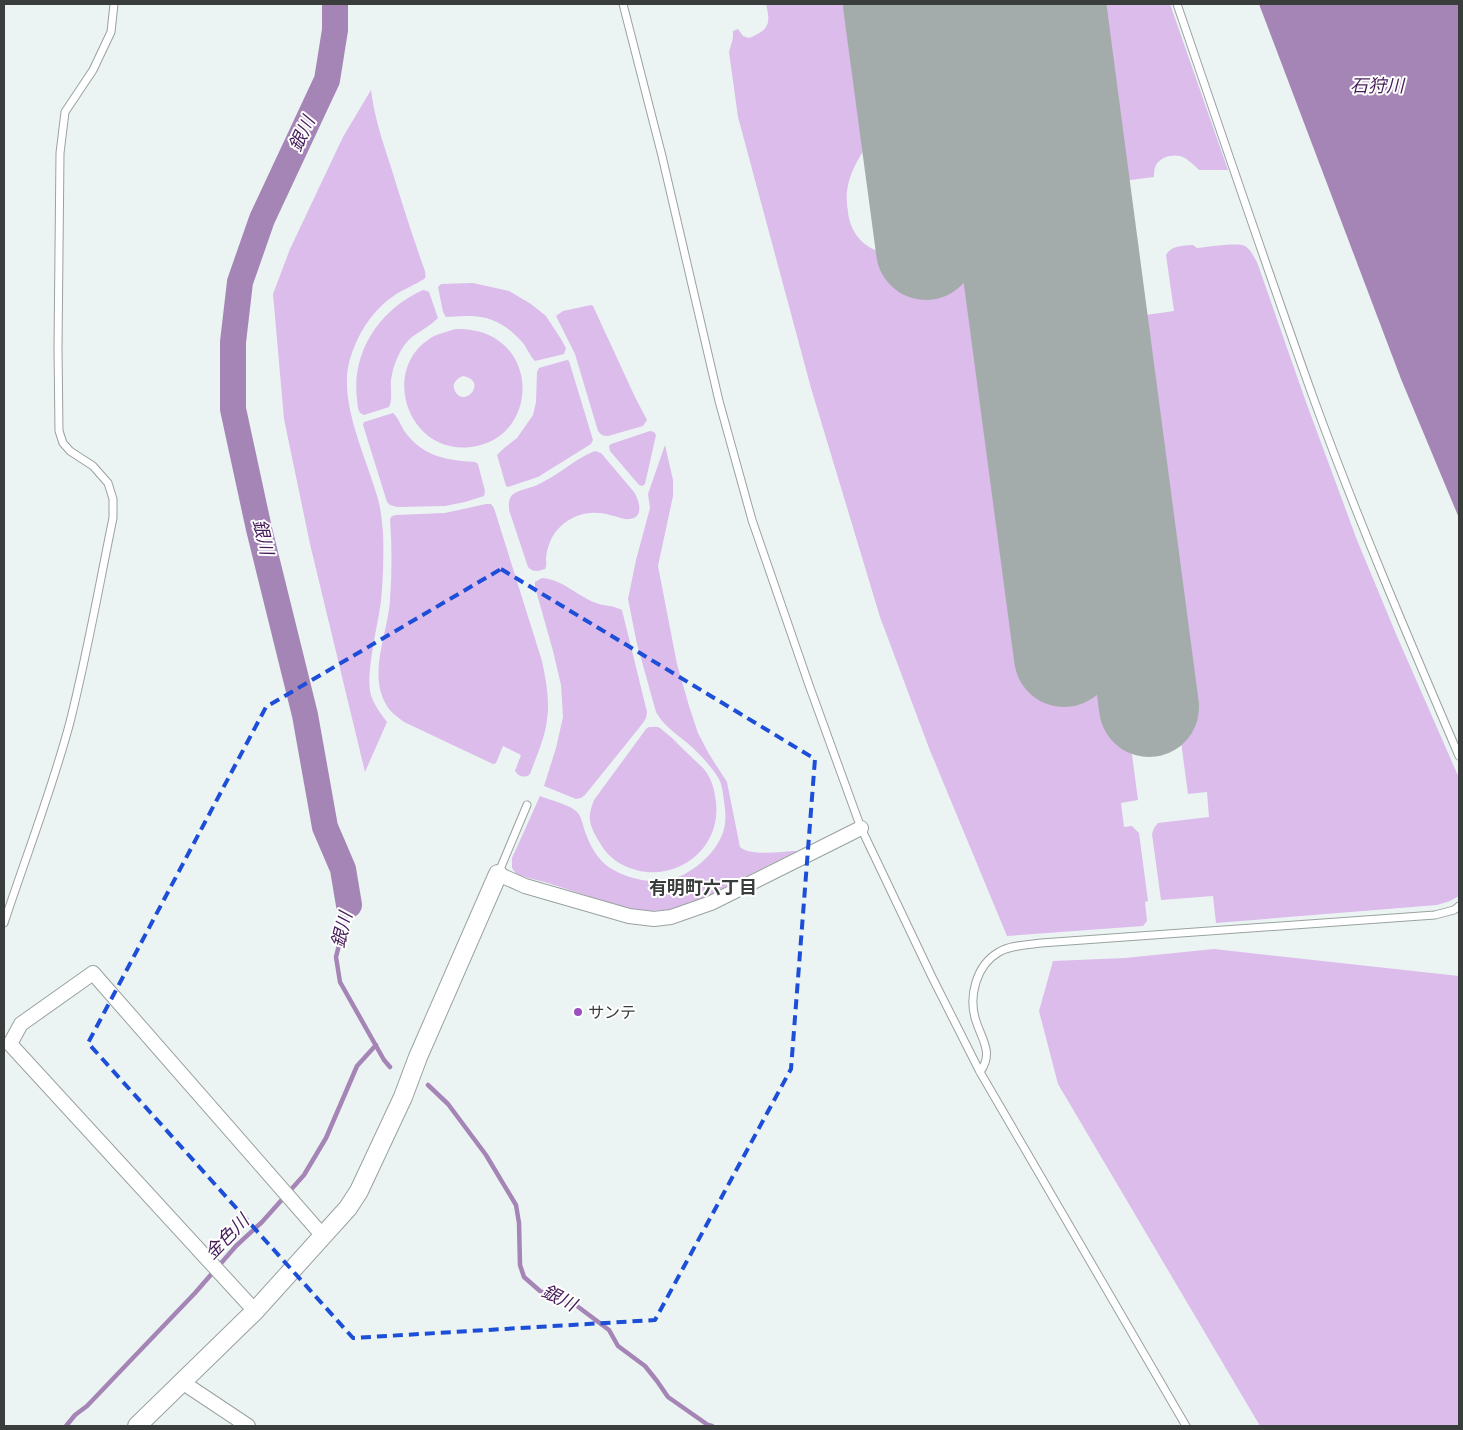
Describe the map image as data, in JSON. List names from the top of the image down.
{
  "districts": ["有明町六丁目"],
  "water": ["石狩川", "銀川", "金色川"],
  "places": ["サンテ"]
}
